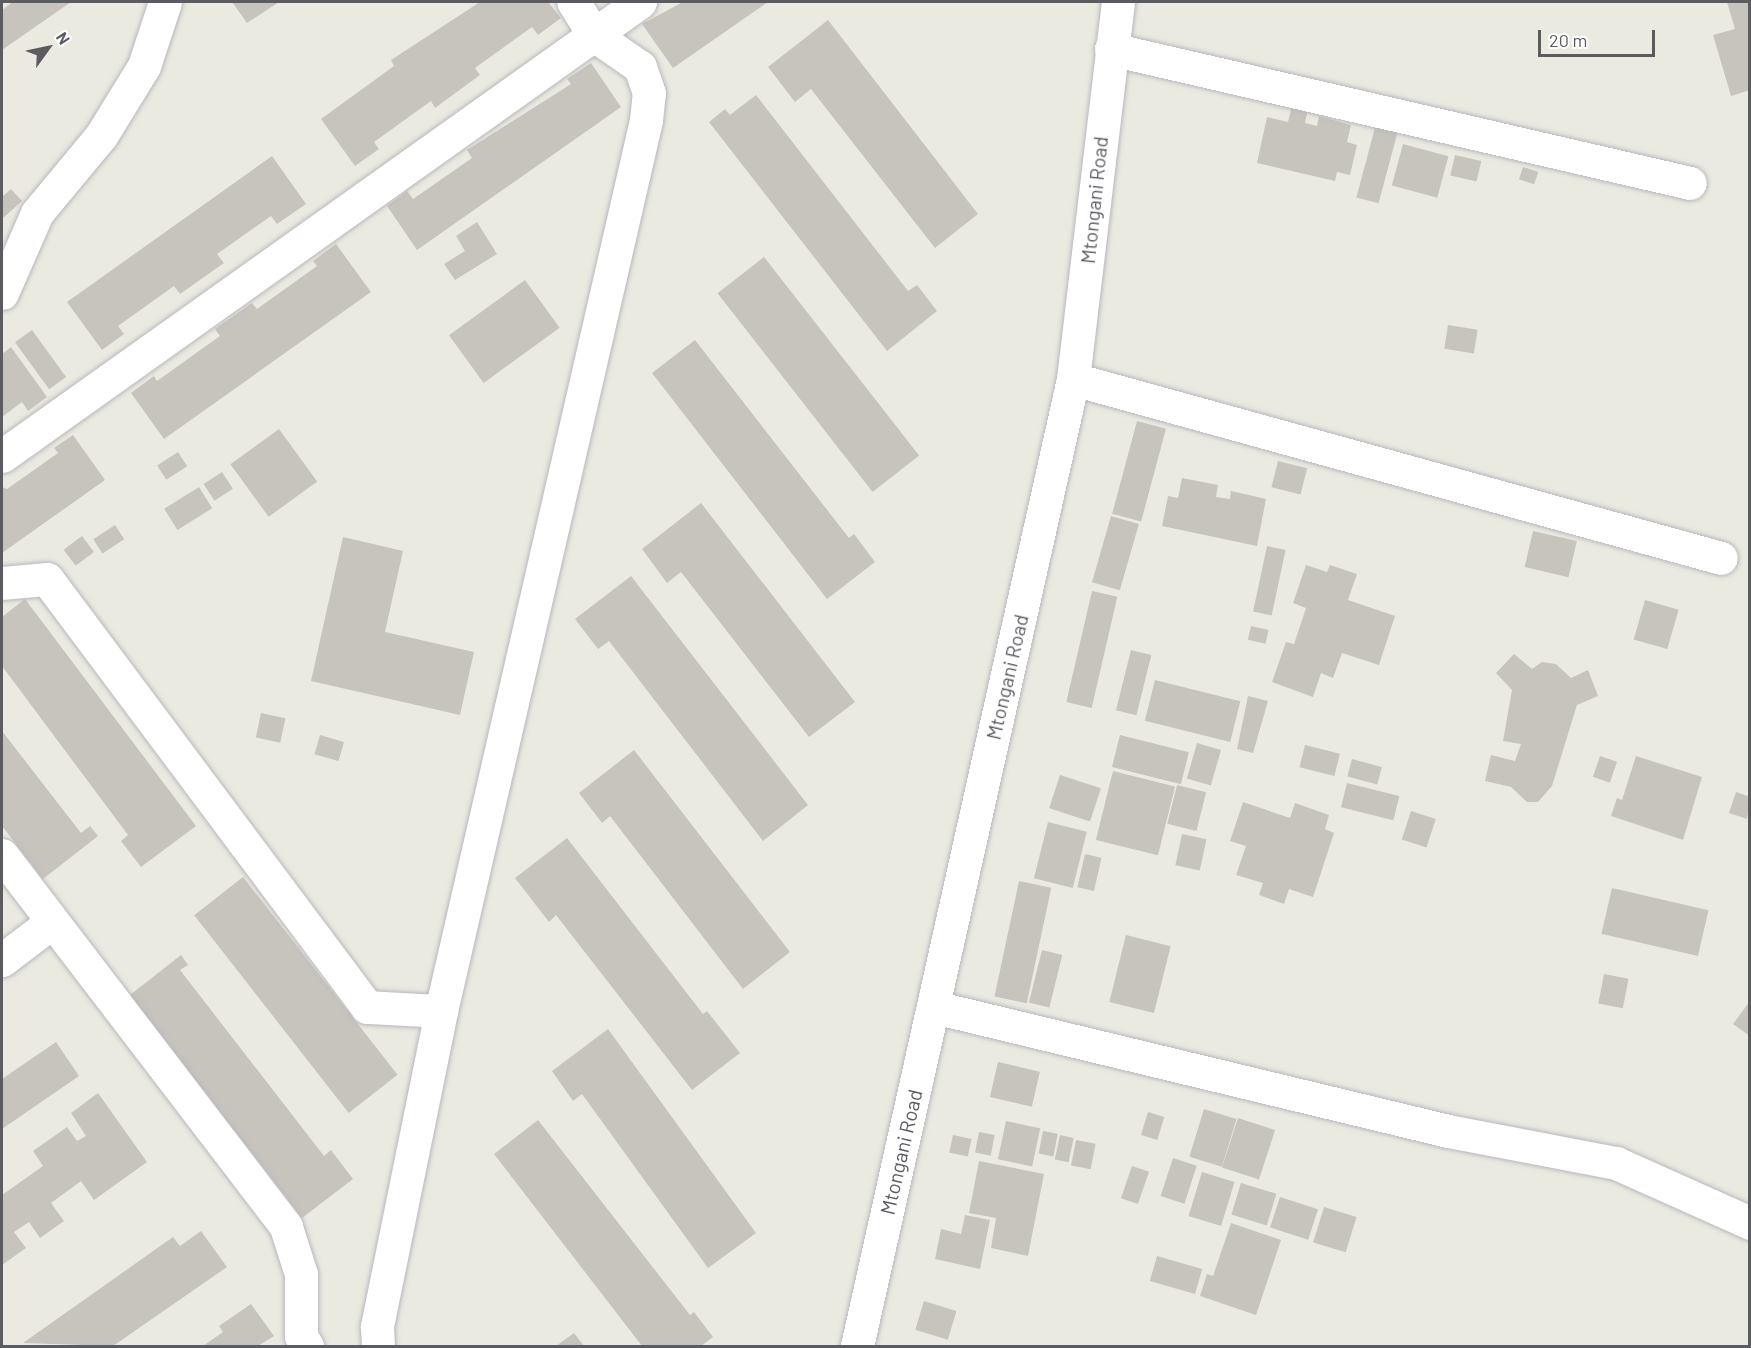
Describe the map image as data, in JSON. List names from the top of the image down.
{
  "streets": {
    "street": ["Mtongani Road"]
  },
  "scale_bar": "20 m",
  "north": "top right"
}
